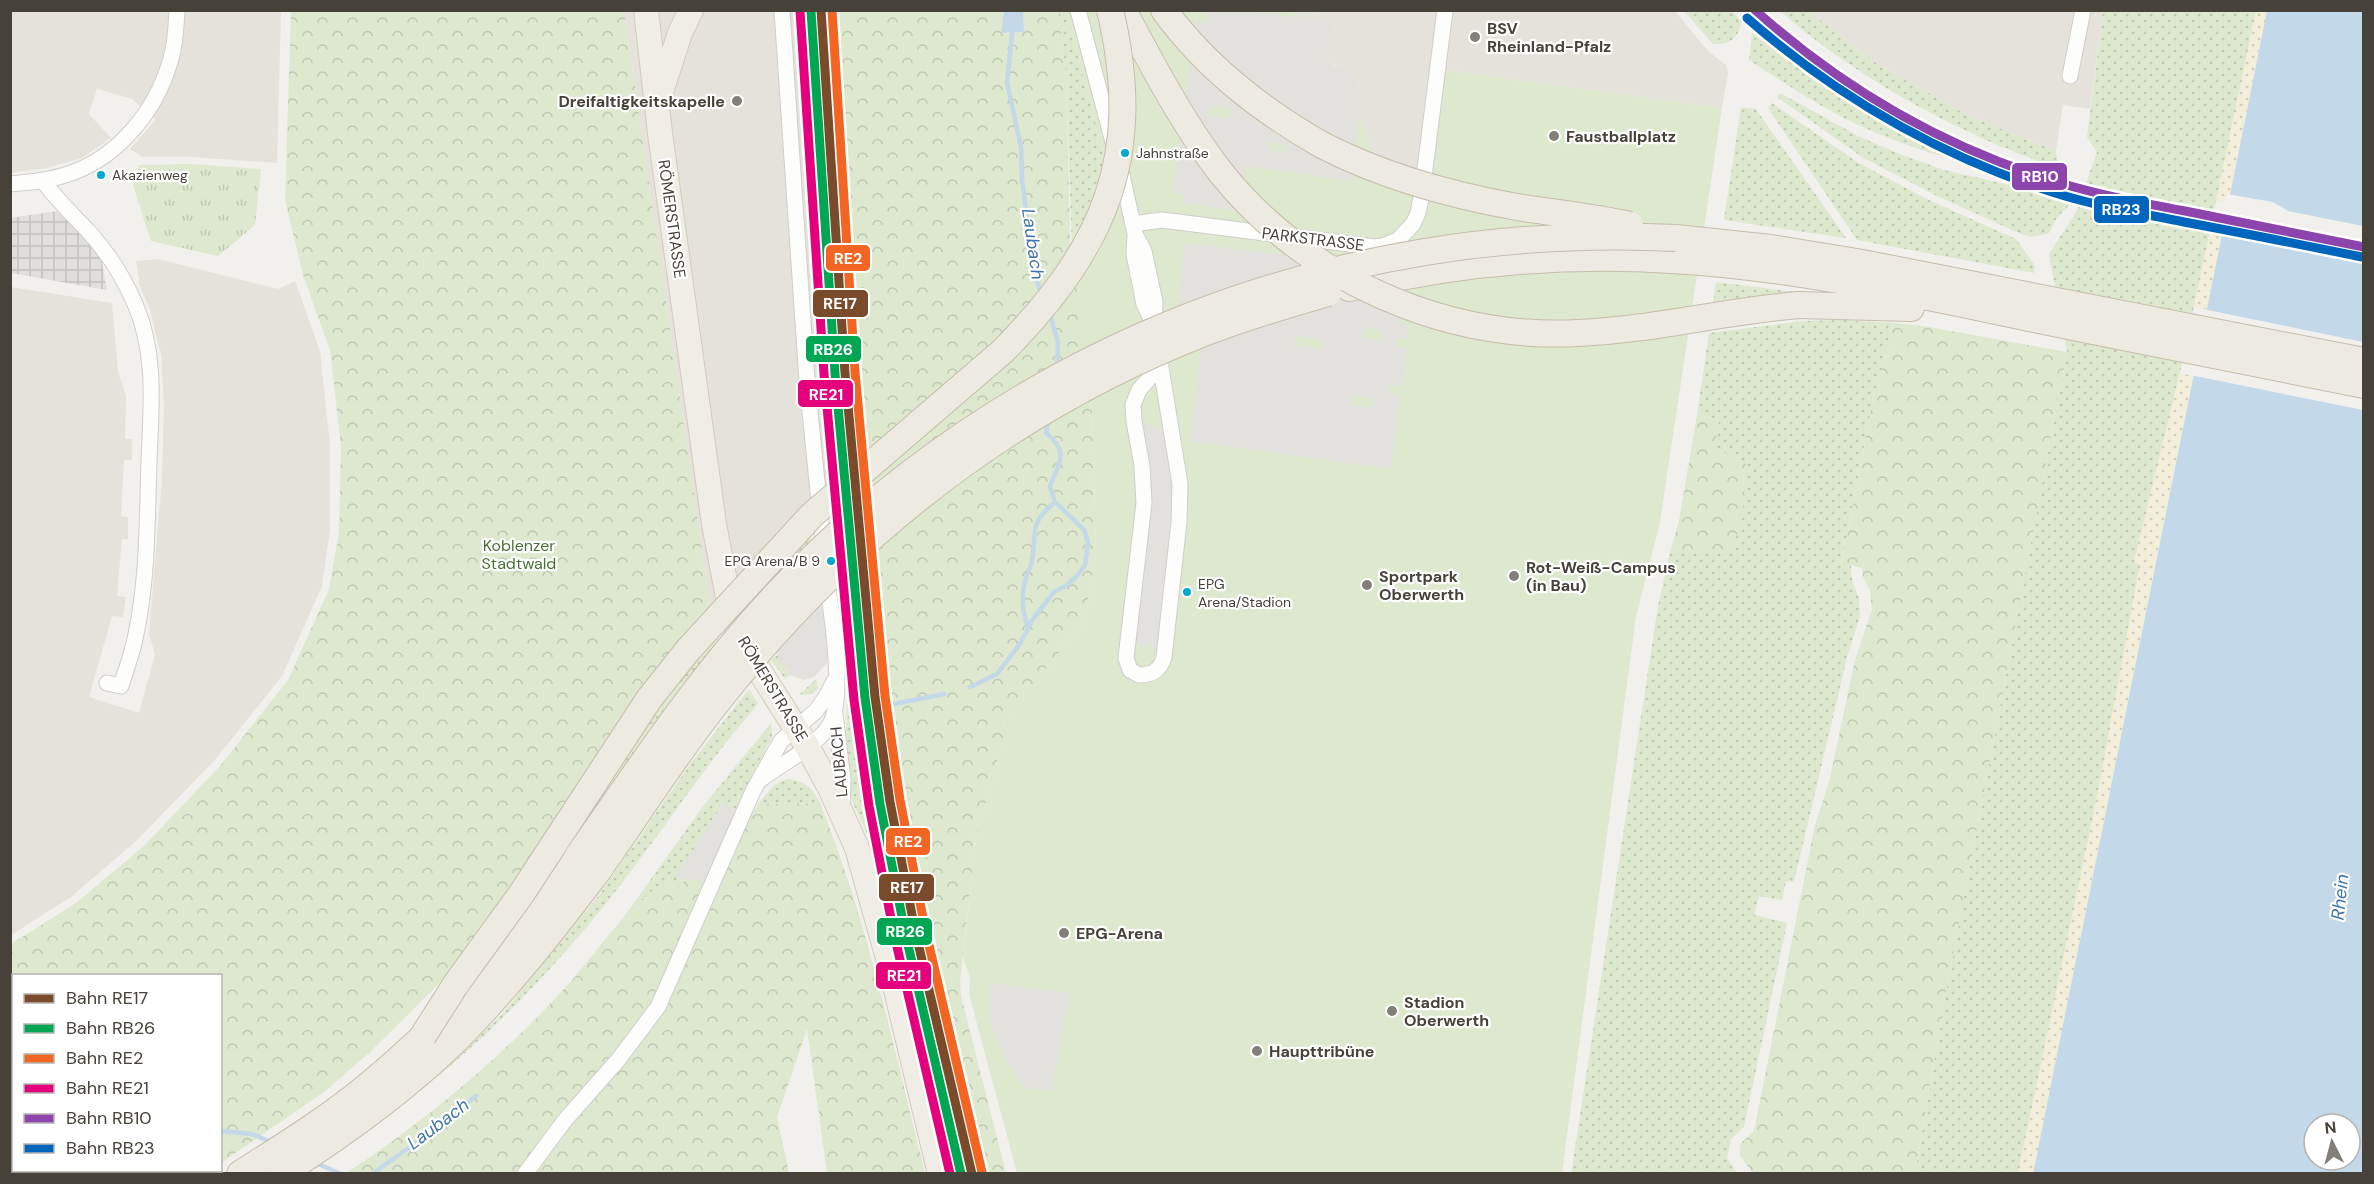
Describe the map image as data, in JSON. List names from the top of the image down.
{
  "streets": {
    "main road": ["RÖMERSTRASSE"],
    "street": ["PARKSTRASSE", "LAUBACH"]
  },
  "crossings": [
    ["RÖMERSTRASSE", "LAUBACH"]
  ],
  "water": ["Laubach", "Rhein"],
  "parks": ["Koblenzer Stadtwald"],
  "places": [
    "BSV Rheinland-Pfalz",
    "Dreifaltigkeitskapelle",
    "Faustballplatz",
    "Jahnstraße",
    "Akazienweg",
    "EPG Arena/B 9",
    "Rot-Weiß-Campus (in Bau)",
    "Sportpark Oberwerth",
    "EPG Arena/Stadion",
    "EPG-Arena",
    "Stadion Oberwerth",
    "Haupttribüne"
  ],
  "lines": [
    "rail line RE17",
    "rail line RE2",
    "rail line RB10",
    "rail line RB26",
    "rail line RE21",
    "rail line RB23"
  ],
  "legend": [
    "Bahn RE17",
    "Bahn RB26",
    "Bahn RE2",
    "Bahn RE21",
    "Bahn RB10",
    "Bahn RB23"
  ],
  "north": "top"
}
